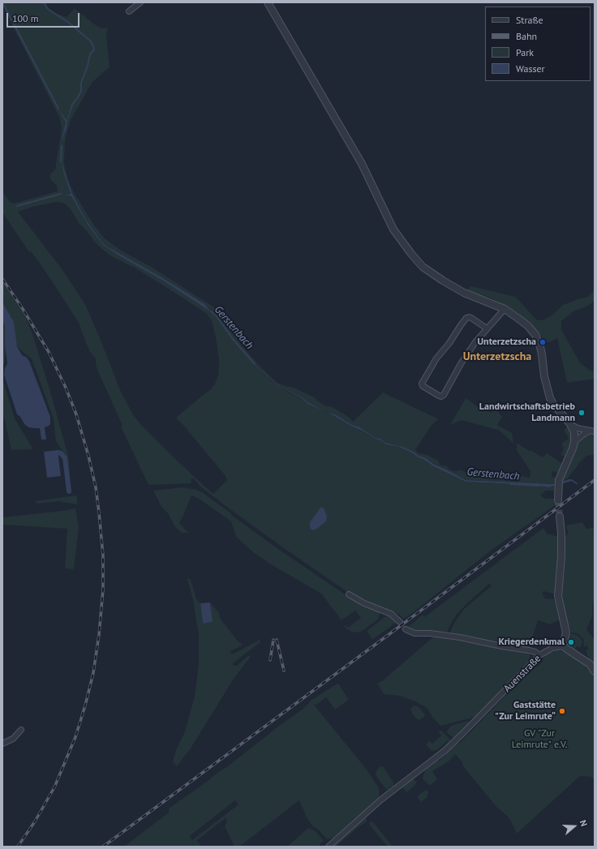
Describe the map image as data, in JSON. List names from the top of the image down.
{
  "streets": {
    "street": ["Auenstraße"]
  },
  "districts": ["Unterzetzscha"],
  "water": ["Gerstenbach"],
  "parks": ["GV \"Zur Leimrute\" e.V."],
  "places": [
    "Unterzetzscha",
    "Landwirtschaftsbetrieb Landmann",
    "Kriegerdenkmal",
    "Gaststätte \"Zur Leimrute“"
  ],
  "legend": [
    "Straße",
    "Bahn",
    "Park",
    "Wasser"
  ],
  "scale_bar": "100 m",
  "north": "right"
}
